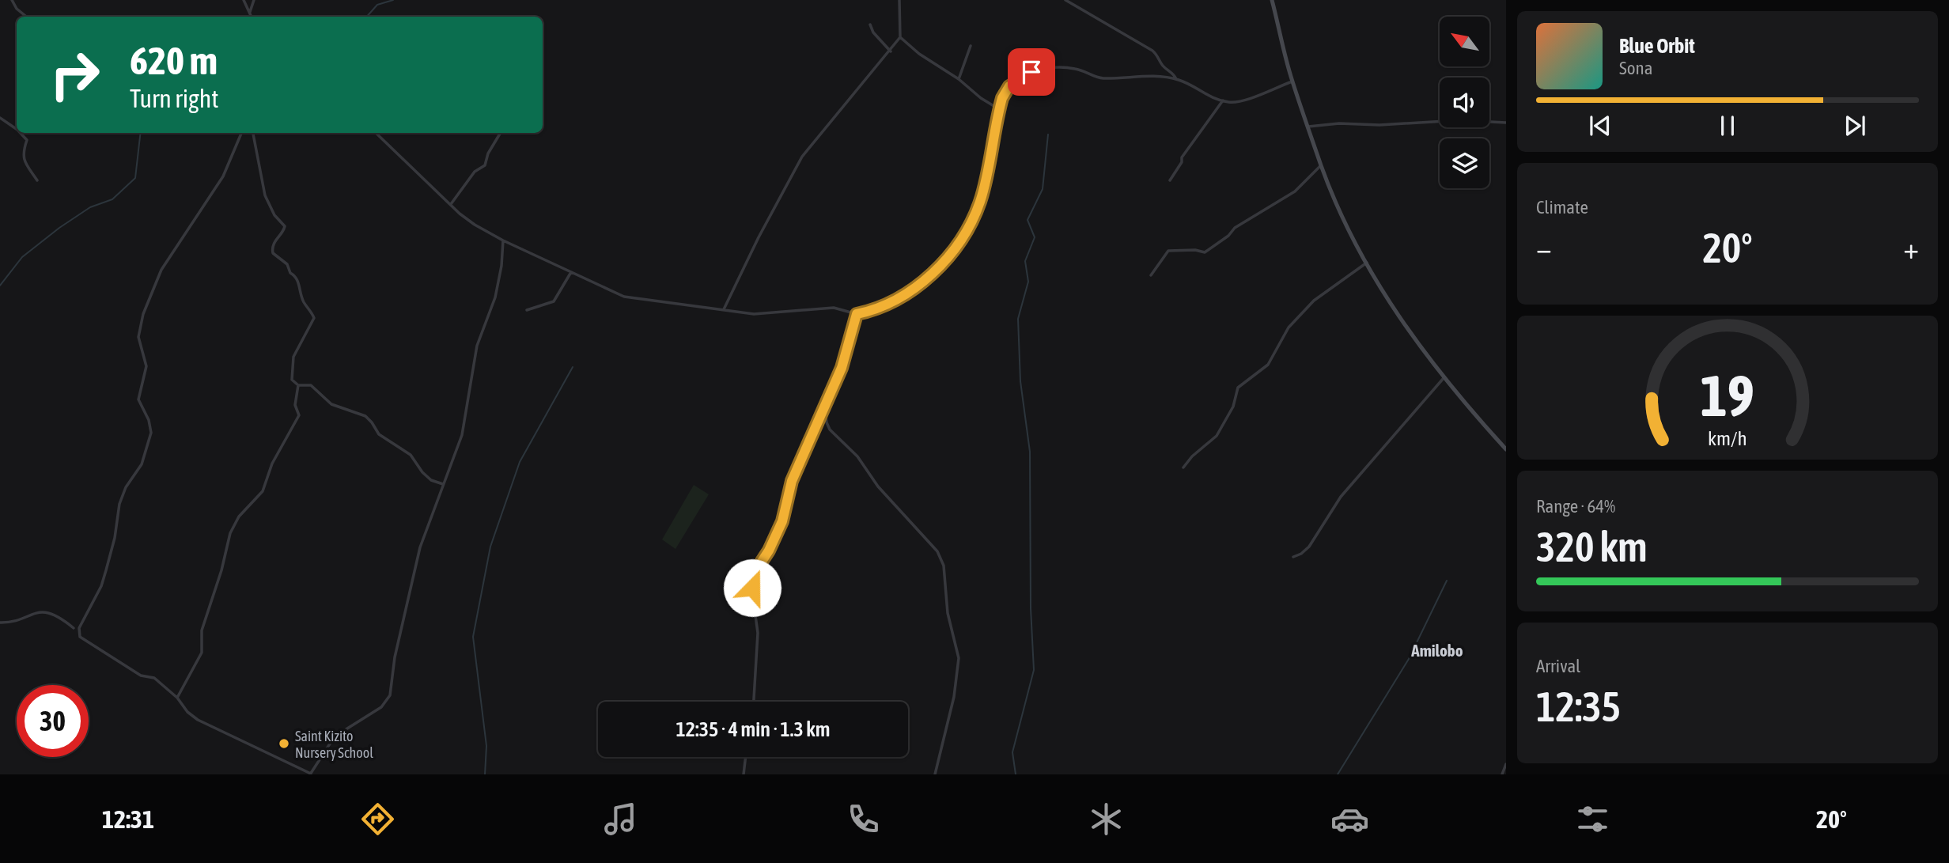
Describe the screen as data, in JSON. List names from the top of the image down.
{
  "districts": ["Amilobo"],
  "places": ["Saint Kizito Nursery School"],
  "north": "top left",
  "page": {
    "turn": ["620 m", "Turn right"],
    "song": ["Blue Orbit", "Sona"],
    "tile": [
      "Climate",
      ["Range · 64%", "320 km"],
      ["Arrival", "12:35"]
    ],
    "heat": ["−", "20°", "+"],
    "limit": "30",
    "trip": "12:35 · 4 min · 1.3 km",
    "tabs": ["12:31", "20°"],
    "gauge": ["19", "km/h"]
  }
}
